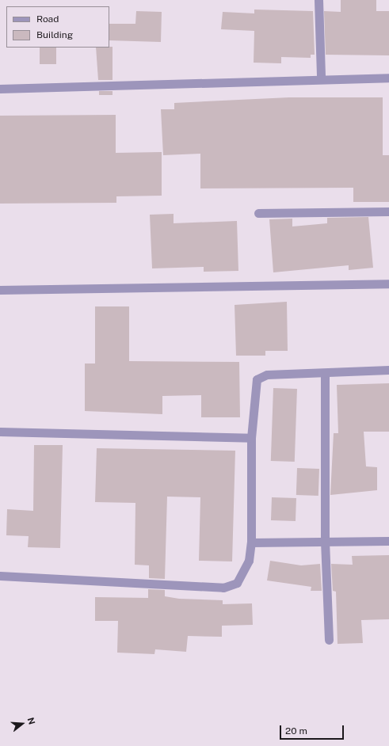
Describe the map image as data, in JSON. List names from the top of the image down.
{
  "legend": ["Road", "Building"],
  "scale_bar": "20 m",
  "north": "right"
}
